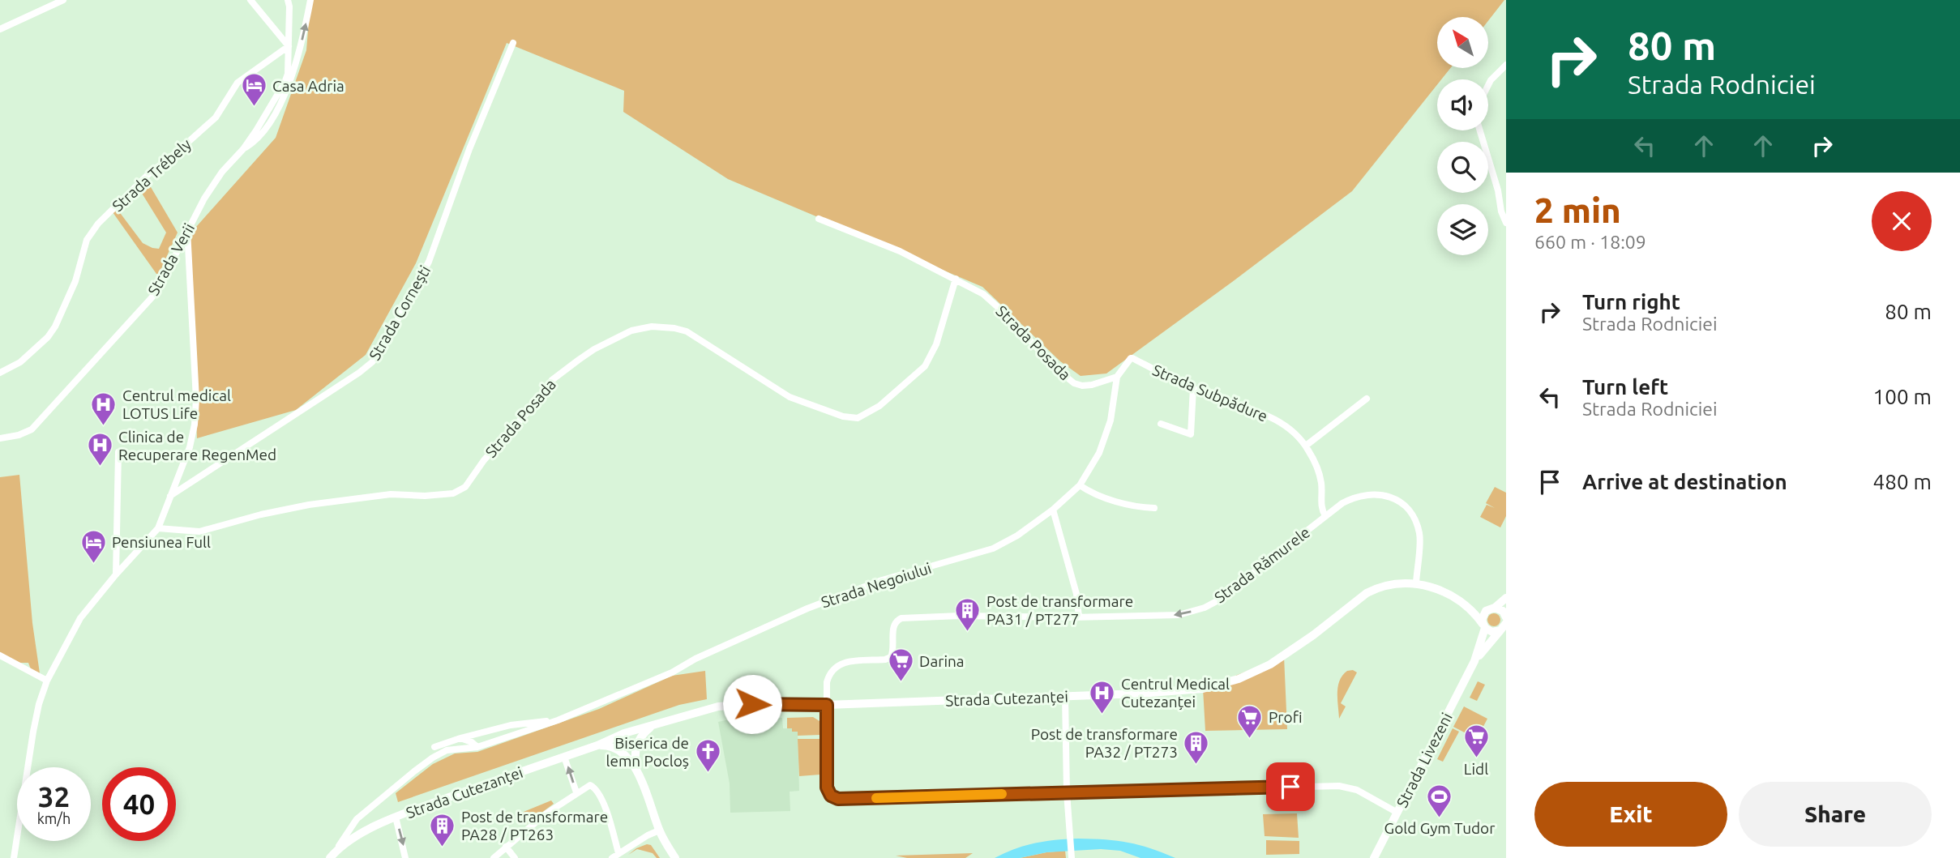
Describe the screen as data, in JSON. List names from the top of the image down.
{
  "streets": {
    "street": [
      "Strada Trébely",
      "Strada Verii",
      "Strada Cornești",
      "Strada Posada",
      "Strada Subpădure",
      "Strada Rămurele",
      "Strada Negoiului",
      "Strada Cutezanței",
      "Strada Livezeni"
    ]
  },
  "crossings": [
    ["Strada Trébely", "Strada Verii"],
    ["Strada Posada", "Strada Subpădure"],
    ["Strada Posada", "Strada Negoiului"],
    ["Strada Subpădure", "Strada Rămurele"],
    ["Strada Subpădure", "Strada Negoiului"],
    ["Strada Rămurele", "Strada Cutezanței"],
    ["Strada Negoiului", "Strada Cutezanței"],
    ["Strada Cutezanței", "Strada Livezeni"]
  ],
  "places": {
    "hotel": ["Casa Adria", "Pensiunea Full"],
    "hospital": ["Centrul medical LOTUS Life", "Clinica de Recuperare RegenMed", "Centrul Medical Cutezanței"],
    "building": ["Post de transformare PA31 / PT277", "Post de transformare PA32 / PT273", "Post de transformare PA28 / PT263"],
    "supermarket": ["Darina", "Profi", "Lidl"],
    "church": ["Biserica de lemn Pocloș"],
    "sports": ["Gold Gym Tudor"]
  },
  "north": "top left",
  "page": {
    "turn": ["80 m", "Strada Rodniciei"],
    "heading": ["2 min", "660 m · 18:09"],
    "list": [
      {
        "name": "Turn right",
        "note": "Strada Rodniciei",
        "value": "80 m"
      },
      {
        "name": "Turn left",
        "note": "Strada Rodniciei",
        "value": "100 m"
      },
      {
        "name": "Arrive at destination",
        "value": "480 m"
      }
    ],
    "speed": "32 km/h",
    "limit": "40",
    "buttons": ["Exit", "Share"]
  }
}
